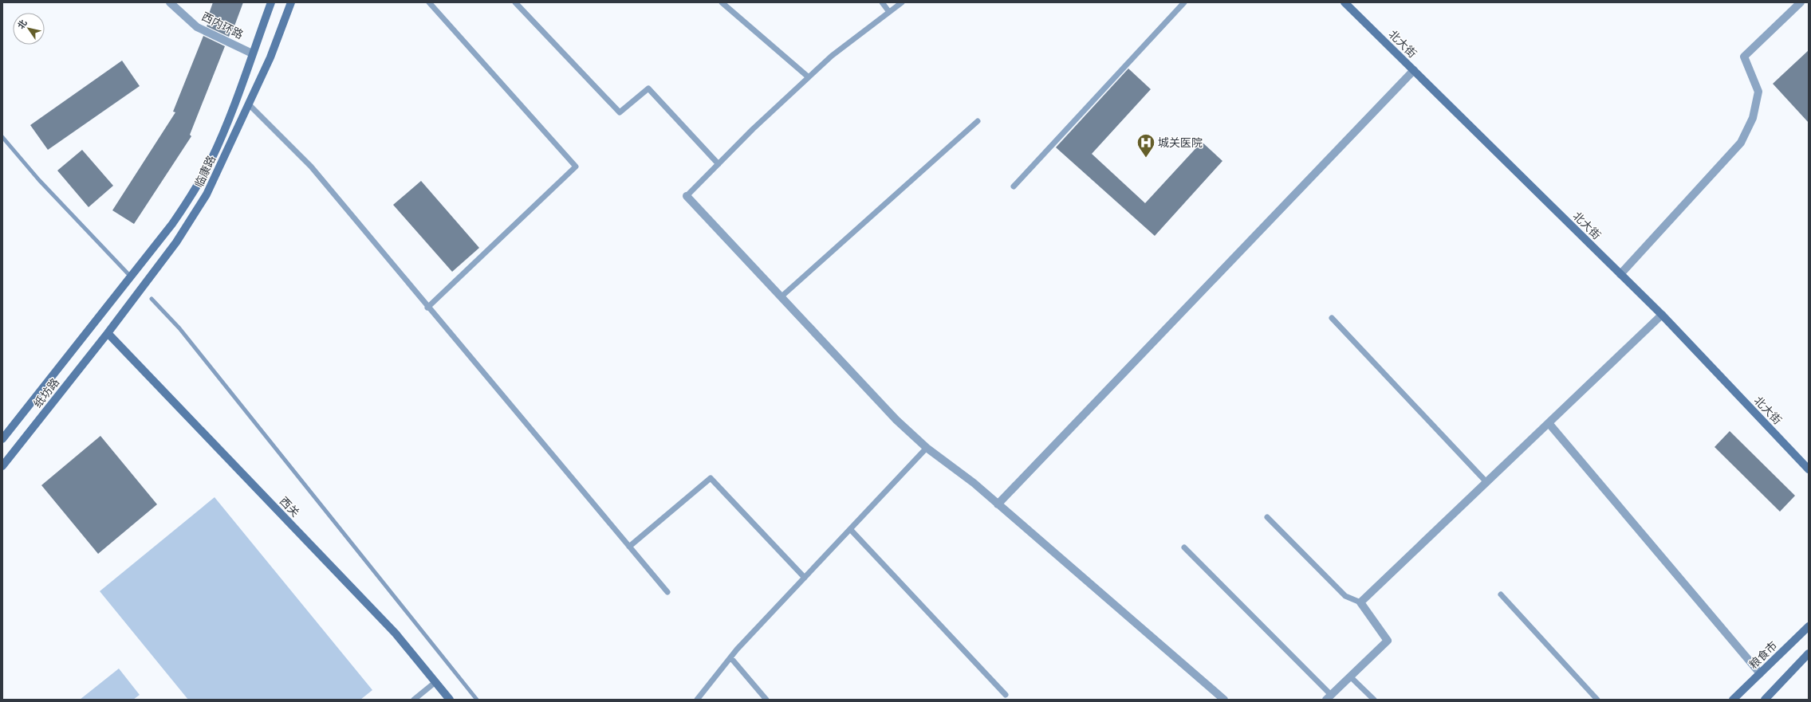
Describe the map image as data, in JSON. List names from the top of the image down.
{
  "streets": {
    "main road": [
      "北大街",
      "临康路",
      "纸坊路",
      "西关",
      "粮食市"
    ],
    "street": ["西内环路"]
  },
  "crossings": [
    ["西内环路", "临康路"],
    ["临康路", "纸坊路"],
    ["临康路", "西关"],
    ["纸坊路", "西关"]
  ],
  "places": {
    "hospital": ["城关医院"]
  },
  "north": "top left"
}
